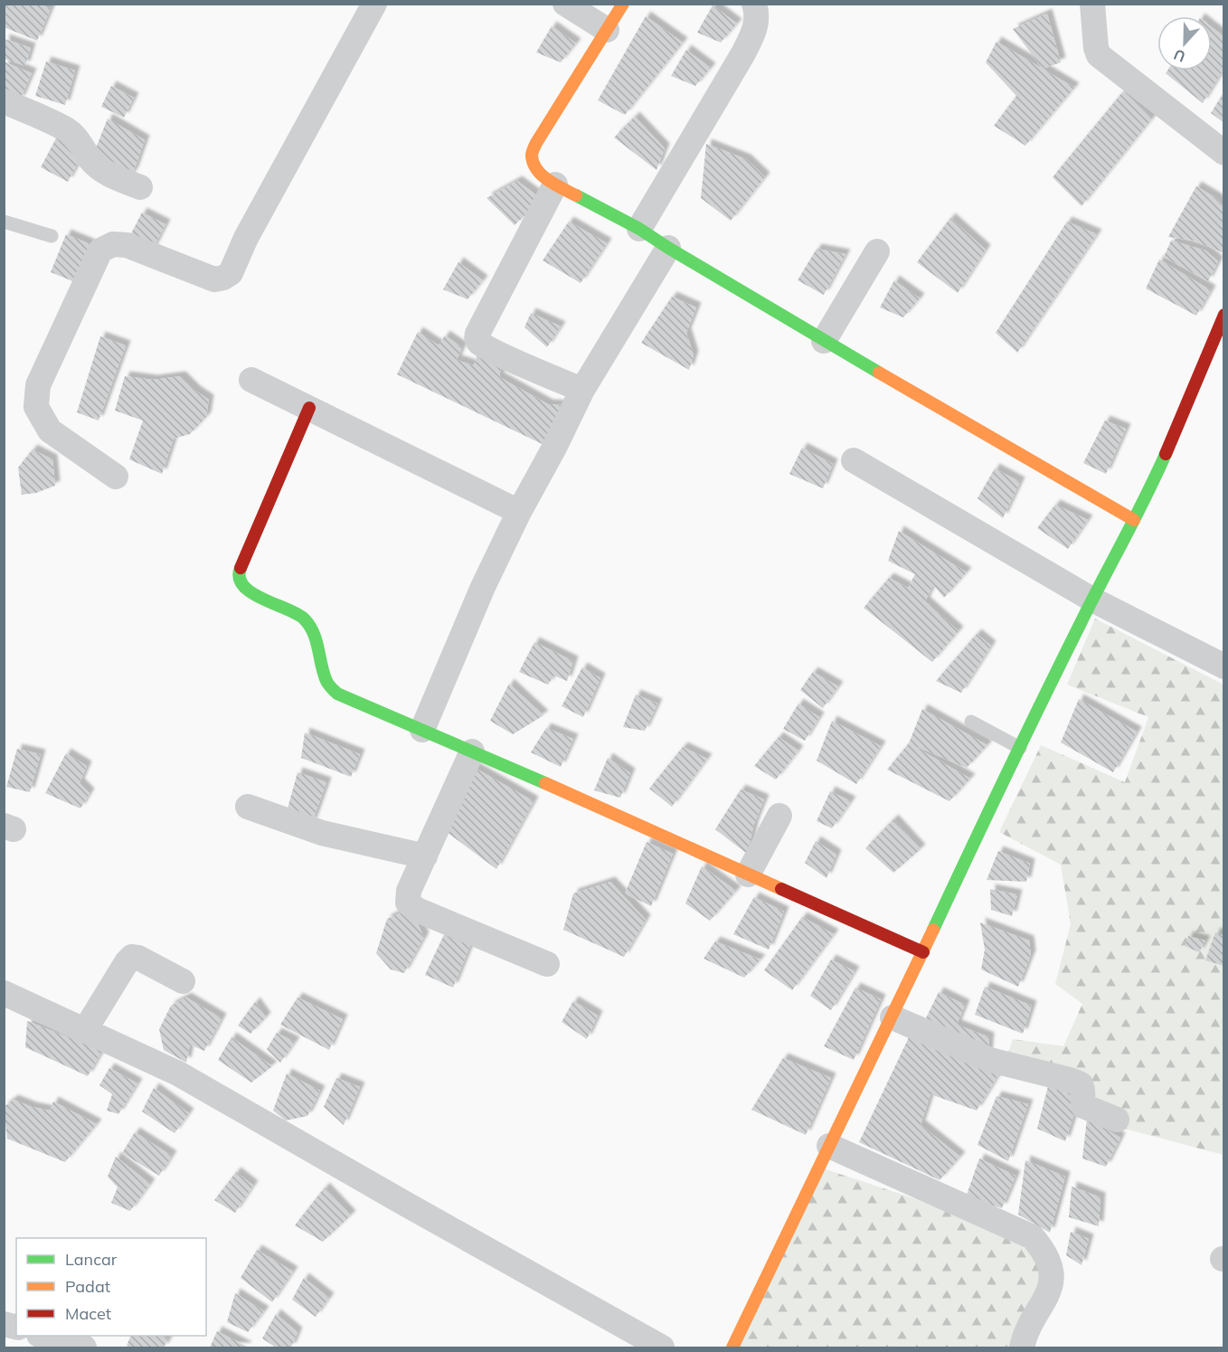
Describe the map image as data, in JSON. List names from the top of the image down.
{
  "legend": ["Lancar", "Padat", "Macet"],
  "north": "bottom"
}
